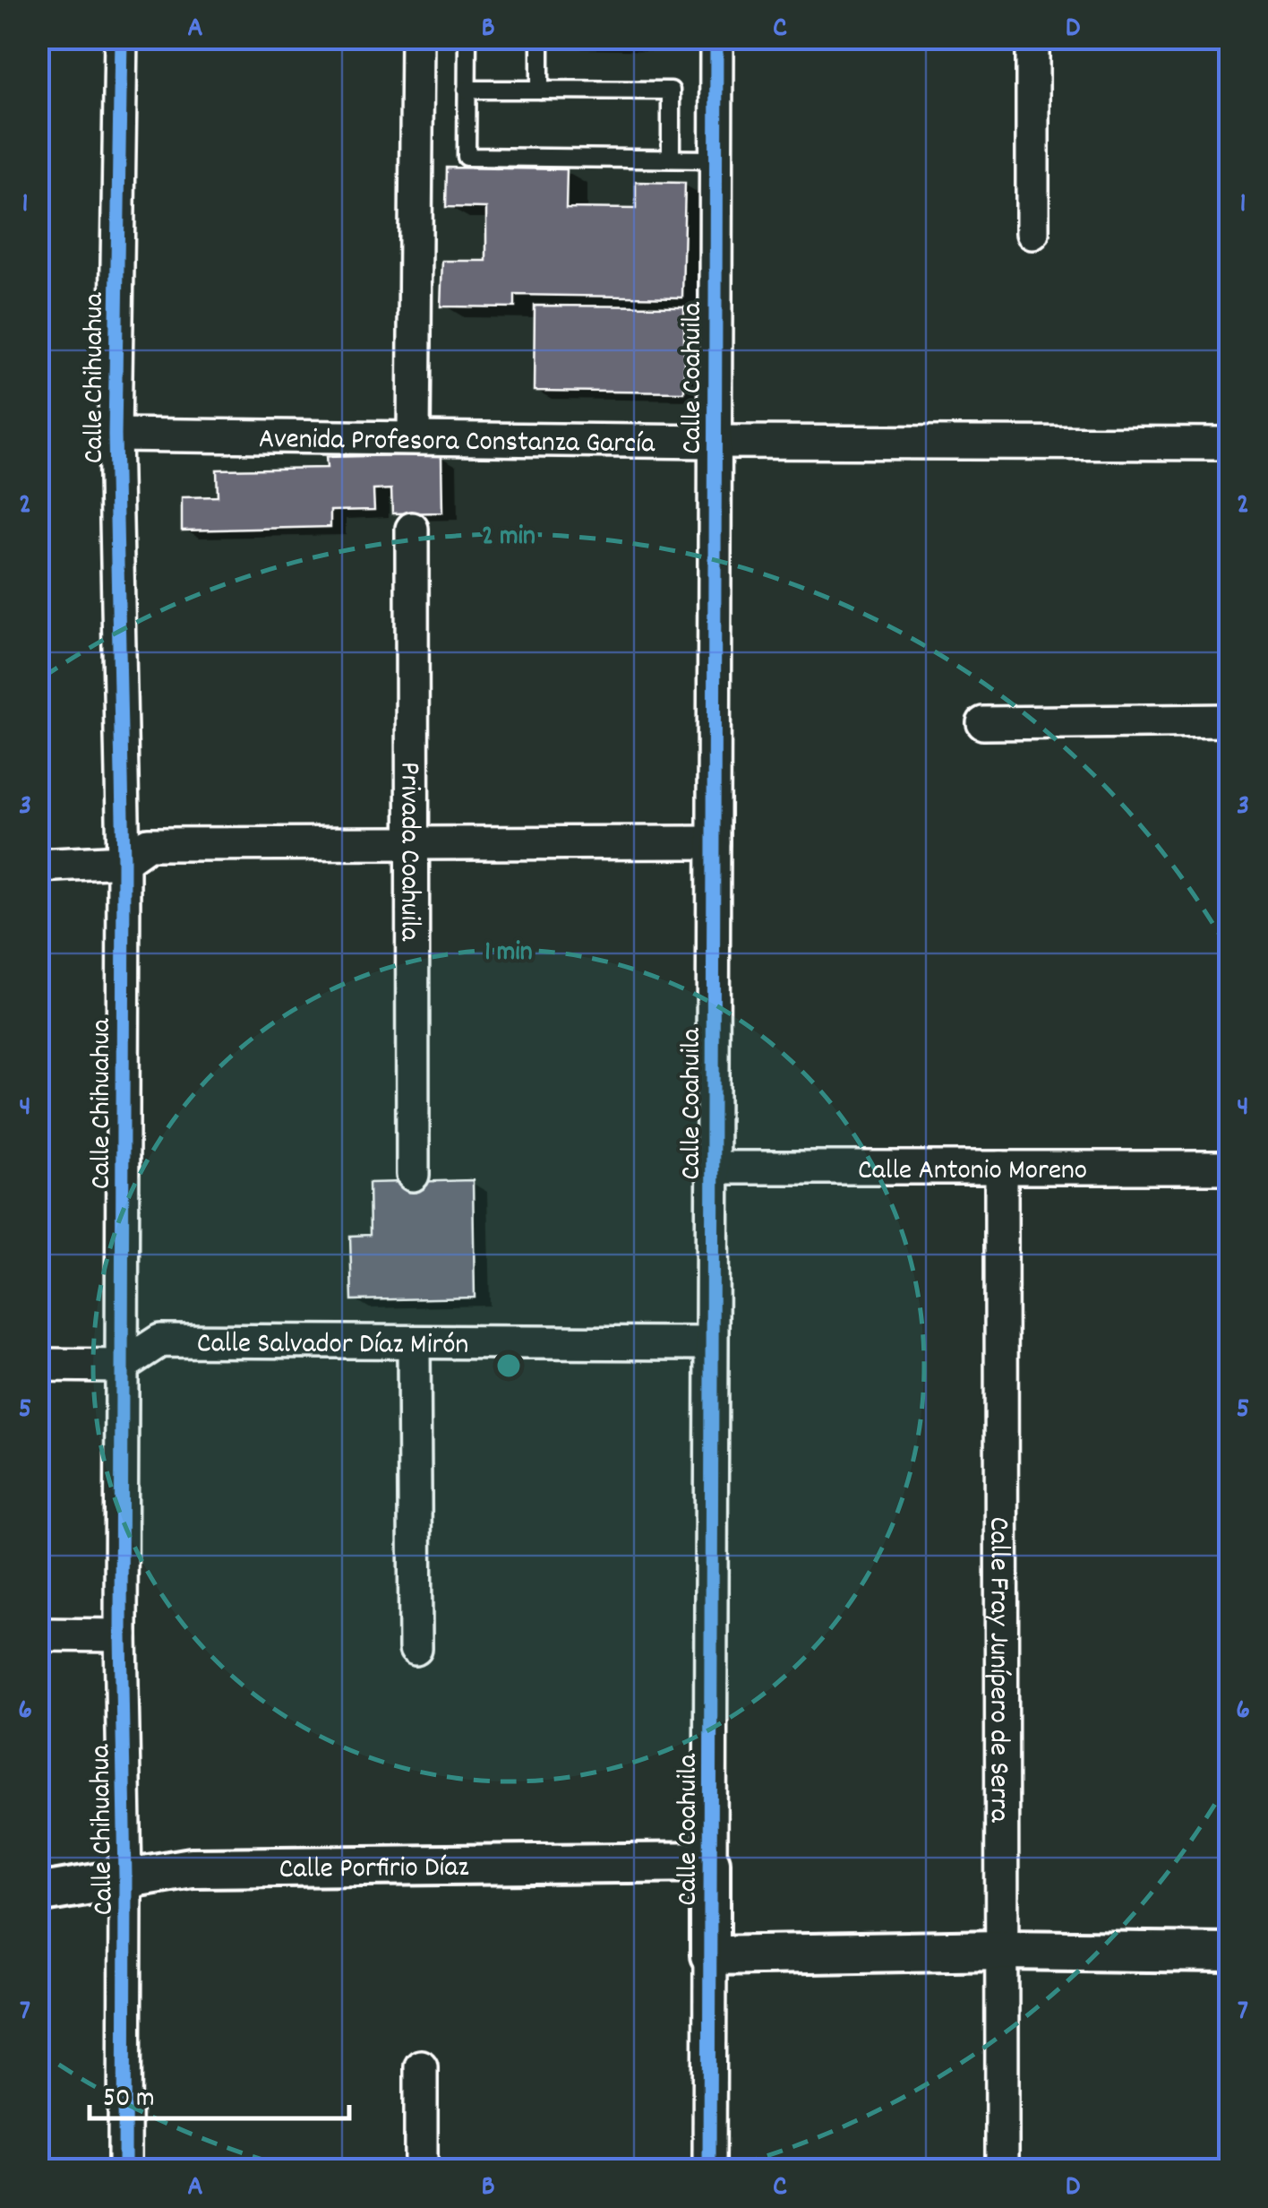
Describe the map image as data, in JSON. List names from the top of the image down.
{
  "streets": {
    "street": [
      "Calle Chihuahua",
      "Calle Coahuila",
      "Avenida Profesora Constanza García",
      "Privada Coahuila",
      "Calle Antonio Moreno",
      "Calle Salvador Díaz Mirón",
      "Calle Fray Junípero de Serra",
      "Calle Porfirio Díaz"
    ]
  },
  "crossings": [
    ["Calle Chihuahua", "Avenida Profesora Constanza García"],
    ["Calle Chihuahua", "Calle Salvador Díaz Mirón"],
    ["Calle Chihuahua", "Calle Porfirio Díaz"],
    ["Calle Coahuila", "Avenida Profesora Constanza García"],
    ["Calle Coahuila", "Calle Antonio Moreno"],
    ["Calle Coahuila", "Calle Salvador Díaz Mirón"],
    ["Calle Coahuila", "Calle Porfirio Díaz"],
    ["Calle Antonio Moreno", "Calle Fray Junípero de Serra"]
  ],
  "scale_bar": "50 m",
  "grid": {
    "columns": [
      "A",
      "B",
      "C",
      "D"
    ],
    "rows": [
      "1",
      "2",
      "3",
      "4",
      "5",
      "6",
      "7"
    ]
  },
  "rings": ["2 min", "1 min"]
}
